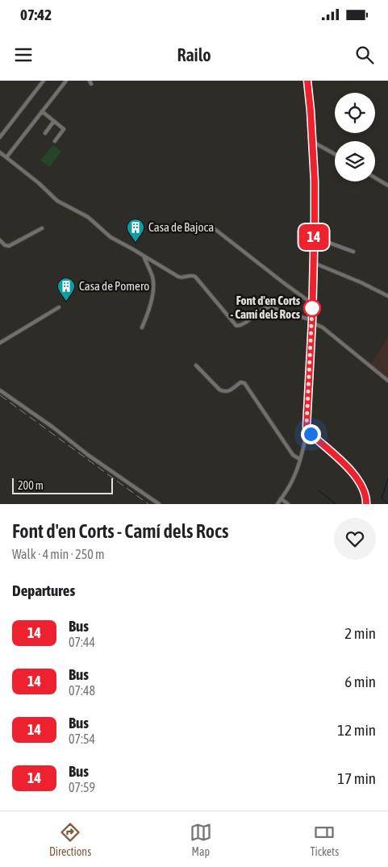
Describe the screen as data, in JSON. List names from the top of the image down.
{
  "places": {
    "building": ["Casa de Bajoca", "Casa de Pomero"],
    "other": ["Font d'en Corts - Camí dels Rocs"]
  },
  "lines": ["bus line 14"],
  "scale_bar": "200 m",
  "page": {
    "status": "07:42",
    "header": "Railo",
    "on_map": "14",
    "scale": "200 m",
    "heading": [
      ["Font d'en Corts - Camí dels Rocs", "Walk · 4 min · 250 m"],
      "Departures"
    ],
    "list": [
      {
        "mark": "14",
        "name": "Bus",
        "note": "07:44",
        "value": "2 min"
      },
      {
        "mark": "14",
        "name": "Bus",
        "note": "07:48",
        "value": "6 min"
      },
      {
        "mark": "14",
        "name": "Bus",
        "note": "07:54",
        "value": "12 min"
      },
      {
        "mark": "14",
        "name": "Bus",
        "note": "07:59",
        "value": "17 min"
      }
    ],
    "tabs": ["Directions", "Map", "Tickets"]
  }
}
